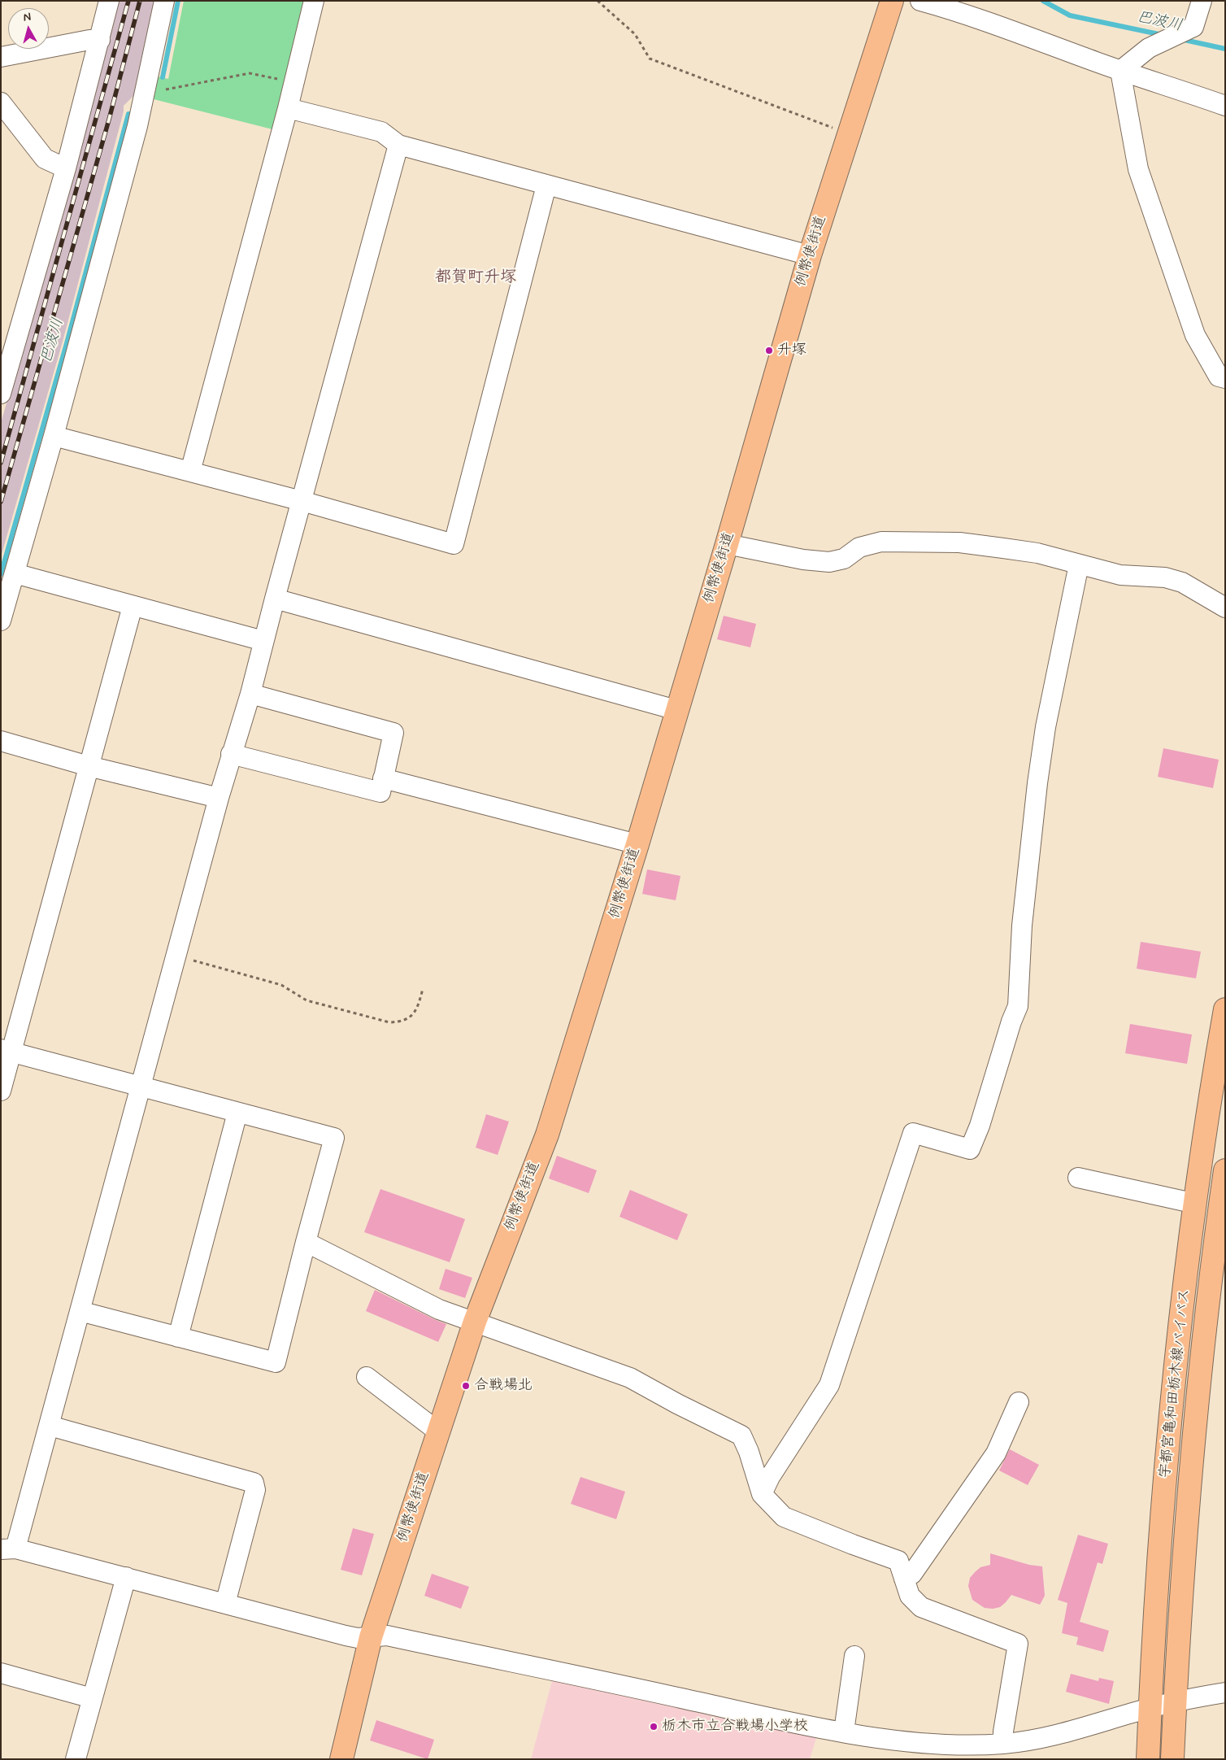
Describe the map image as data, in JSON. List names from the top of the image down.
{
  "streets": {
    "main road": ["例幣使街道", "宇都宮亀和田栃木線バイパス"]
  },
  "districts": ["都賀町升塚"],
  "water": ["巴波川"],
  "places": ["升塚", "合戦場北", "栃木市立合戦場小学校"],
  "north": "top"
}
